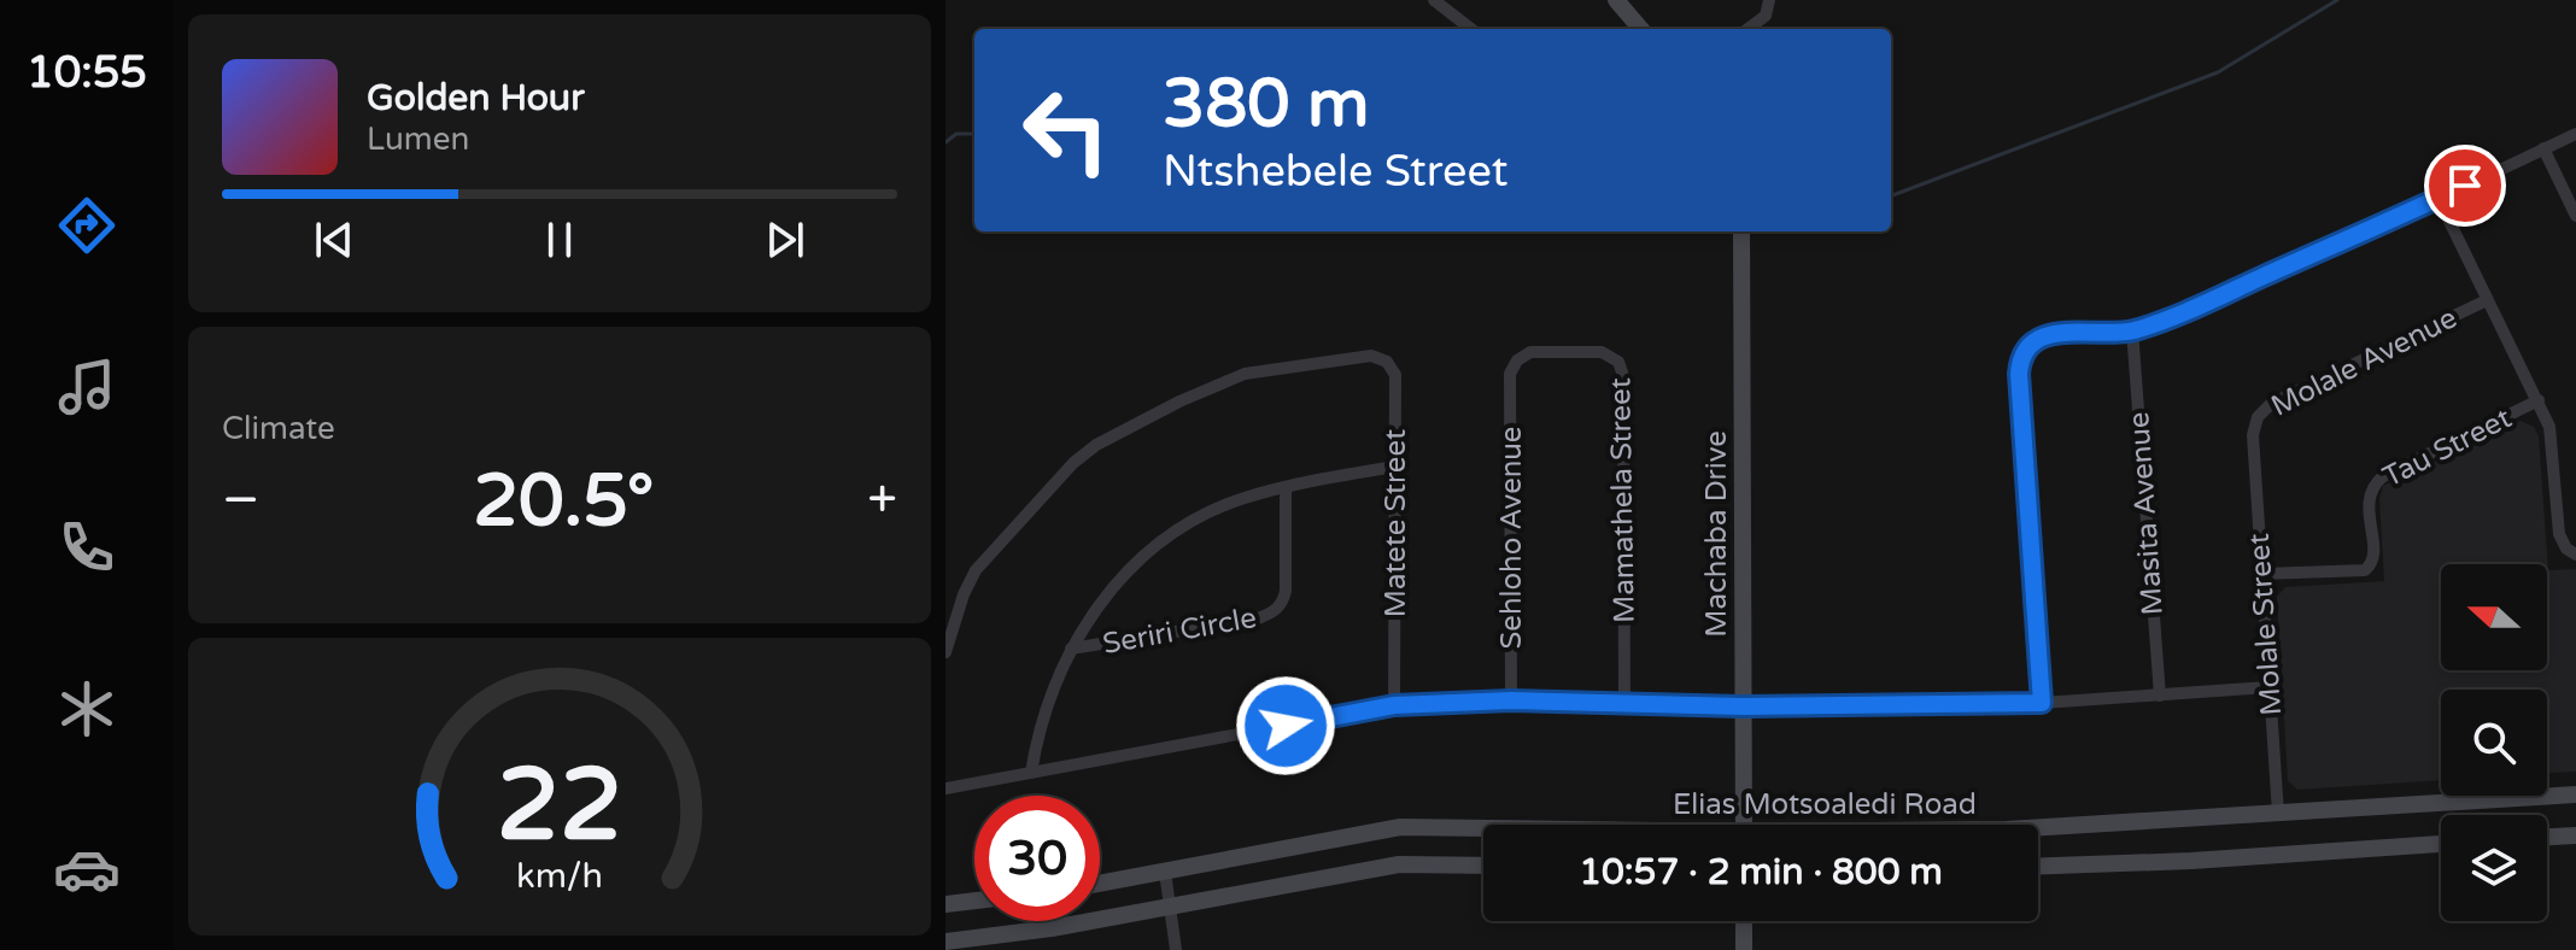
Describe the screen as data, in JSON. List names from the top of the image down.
{
  "streets": {
    "main road": ["Machaba Drive", "Elias Motsoaledi Road"],
    "street": [
      "Molale Avenue",
      "Tau Street",
      "Mamathela Street",
      "Masita Avenue",
      "Matete Street",
      "Sehloho Avenue",
      "Molale Street",
      "Seriri Circle"
    ]
  },
  "crossings": [
    ["Molale Avenue", "Molale Street"],
    ["Tau Street", "Molale Street"],
    ["Mamathela Street", "Sehloho Avenue"],
    ["Matete Street", "Seriri Circle"],
    ["Molale Street", "Elias Motsoaledi Road"]
  ],
  "north": "left",
  "page": {
    "tabs": "10:55",
    "turn": ["380 m", "Ntshebele Street"],
    "song": ["Golden Hour", "Lumen"],
    "tile": "Climate",
    "heat": ["−", "20.5°", "+"],
    "limit": "30",
    "trip": "10:57 · 2 min · 800 m",
    "gauge": ["22", "km/h"]
  }
}
